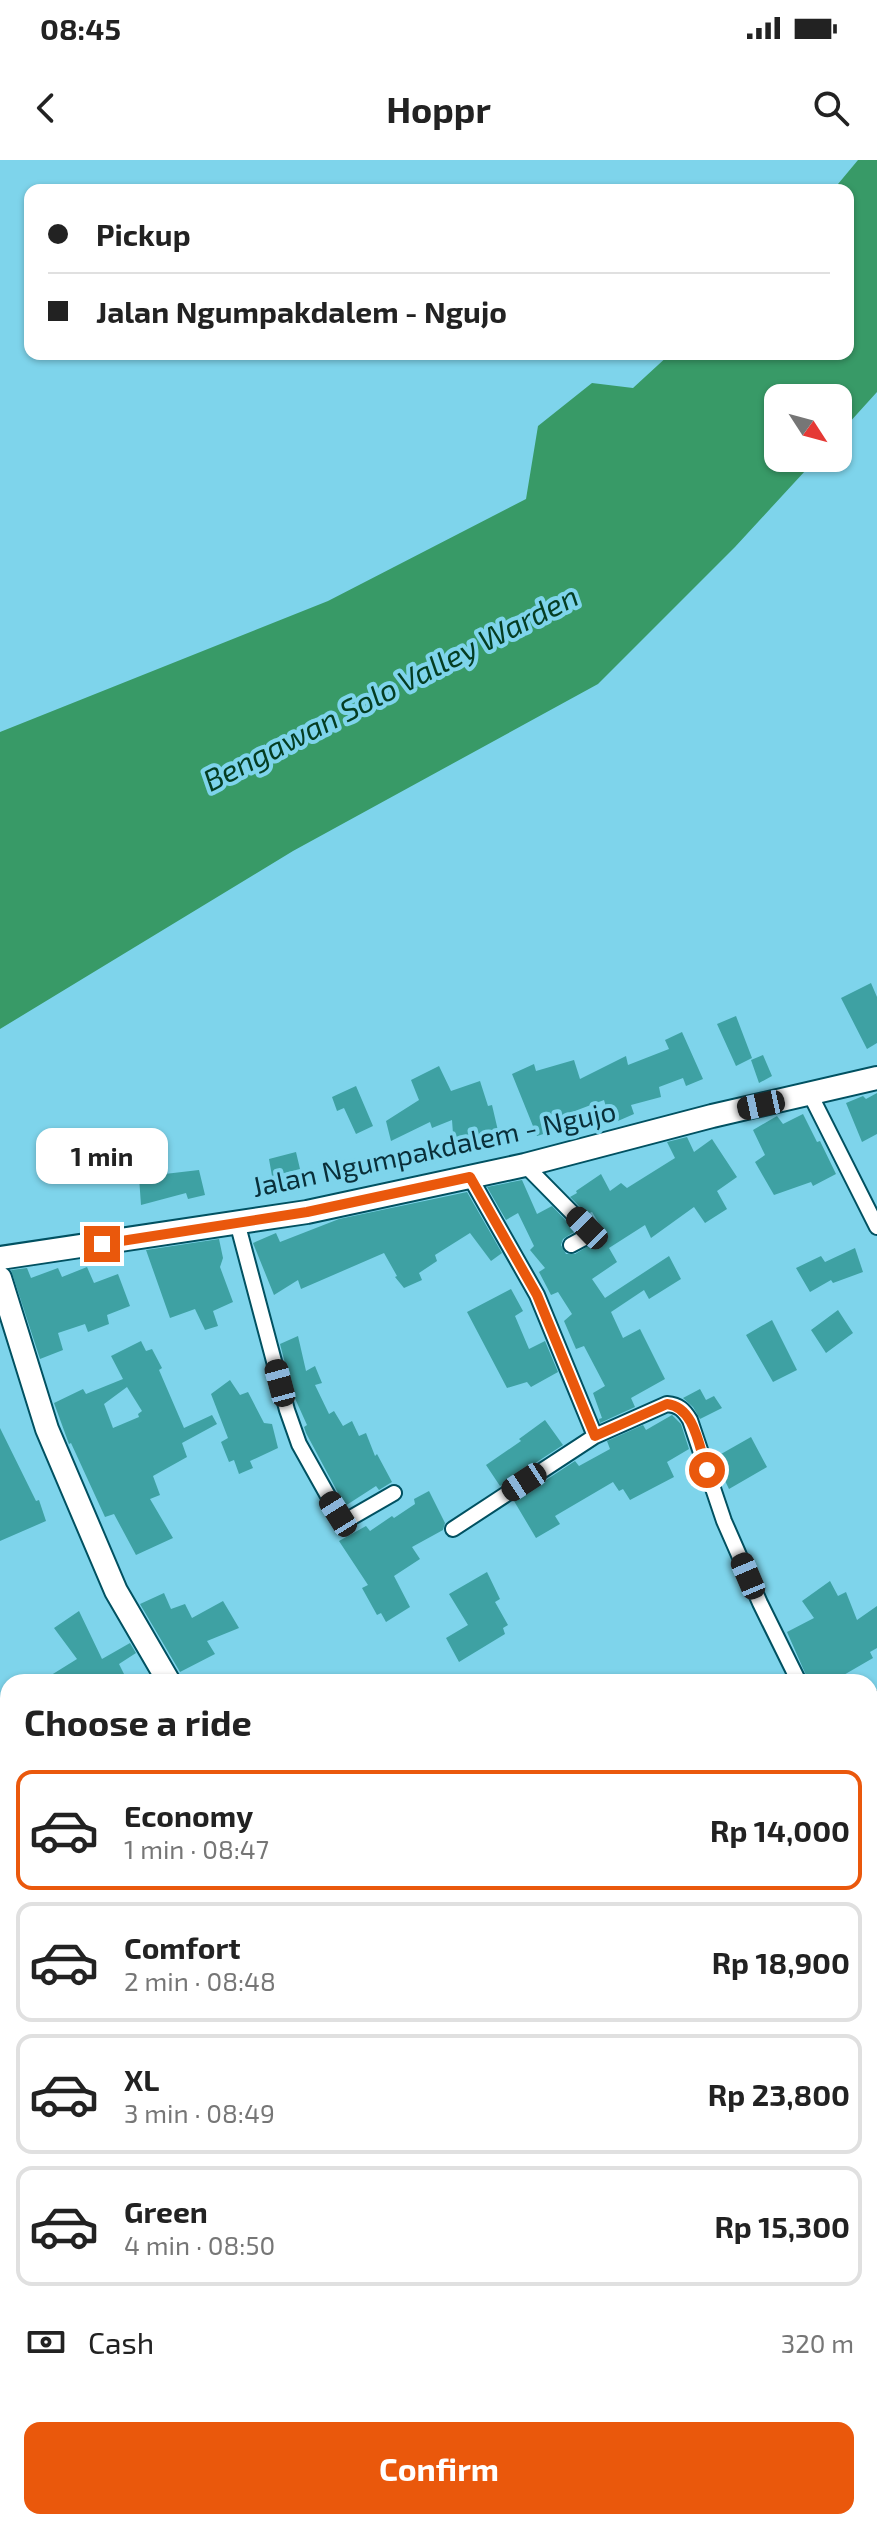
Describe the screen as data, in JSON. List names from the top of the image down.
{
  "streets": {
    "street": ["Jalan Ngumpakdalem - Ngujo"]
  },
  "water": ["Bengawan Solo Valley Warden"],
  "north": "bottom right",
  "page": {
    "status": "08:45",
    "header": "Hoppr",
    "banner": ["Pickup", "Jalan Ngumpakdalem - Ngujo"],
    "bubble": "1 min",
    "heading": "Choose a ride",
    "list": [
      {
        "name": "Economy",
        "note": "1 min · 08:47",
        "value": "Rp 14,000"
      },
      {
        "name": "Comfort",
        "note": "2 min · 08:48",
        "value": "Rp 18,900"
      },
      {
        "name": "XL",
        "note": "3 min · 08:49",
        "value": "Rp 23,800"
      },
      {
        "name": "Green",
        "note": "4 min · 08:50",
        "value": "Rp 15,300"
      }
    ],
    "pay": ["Cash", "320 m"],
    "buttons": "Confirm"
  }
}
